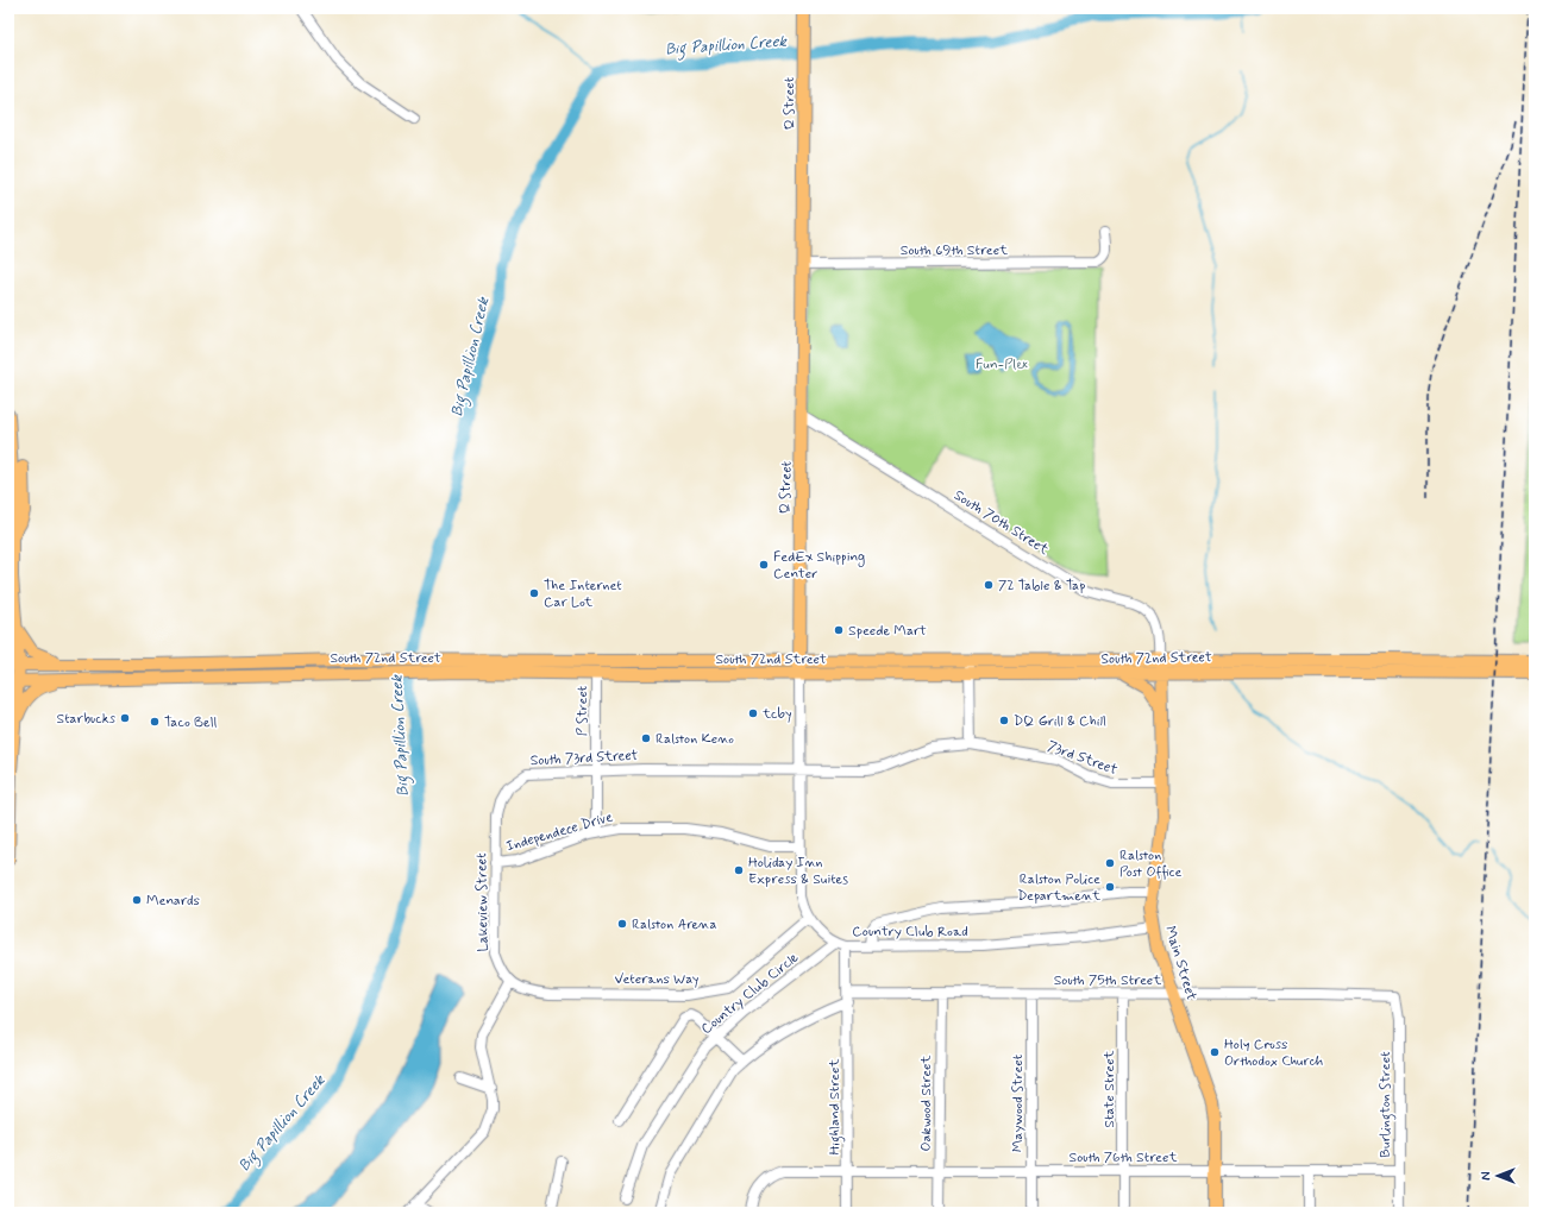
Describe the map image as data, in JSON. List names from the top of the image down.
{
  "streets": {
    "main road": ["Q Street", "South 72nd Street", "Main Street"],
    "street": [
      "South 69th Street",
      "South 70th Street",
      "P Street",
      "South 73rd Street",
      "73rd Street",
      "Independece Drive",
      "Lakeview Street",
      "Country Club Road",
      "Veterans Way",
      "South 75th Street",
      "Country Club Circle",
      "State Street",
      "Oakwood Street",
      "Maywood Street",
      "Burlington Street",
      "Highland Street",
      "South 76th Street"
    ]
  },
  "crossings": [
    ["Q Street", "South 69th Street"],
    ["Q Street", "South 70th Street"],
    ["Q Street", "South 72nd Street"],
    ["Q Street", "South 73rd Street"],
    ["Q Street", "73rd Street"],
    ["Q Street", "Independece Drive"],
    ["Q Street", "Country Club Road"],
    ["Q Street", "Veterans Way"],
    ["Q Street", "Country Club Circle"],
    ["South 70th Street", "South 72nd Street"],
    ["South 70th Street", "Main Street"],
    ["South 72nd Street", "P Street"],
    ["South 72nd Street", "Main Street"],
    ["P Street", "South 73rd Street"],
    ["P Street", "Independece Drive"],
    ["South 73rd Street", "73rd Street"],
    ["South 73rd Street", "Lakeview Street"],
    ["73rd Street", "Main Street"],
    ["Independece Drive", "Lakeview Street"],
    ["Lakeview Street", "Veterans Way"],
    ["Country Club Road", "Main Street"],
    ["Country Club Road", "South 75th Street"],
    ["Country Club Road", "Highland Street"],
    ["Main Street", "South 75th Street"],
    ["Main Street", "South 76th Street"],
    ["South 75th Street", "State Street"],
    ["South 75th Street", "Oakwood Street"],
    ["South 75th Street", "Maywood Street"],
    ["South 75th Street", "Burlington Street"],
    ["South 75th Street", "Highland Street"],
    ["State Street", "South 76th Street"],
    ["Oakwood Street", "South 76th Street"],
    ["Maywood Street", "South 76th Street"],
    ["Burlington Street", "South 76th Street"],
    ["Highland Street", "South 76th Street"]
  ],
  "water": ["Big Papillion Creek"],
  "parks": ["Fun-Plex"],
  "places": [
    "FedEx Shipping Center",
    "72 Table & Tap",
    "The Internet Car Lot",
    "Speede Mart",
    "tcby",
    "Starbucks",
    "DQ Grill & Chill",
    "Taco Bell",
    "Ralston Keno",
    "Ralston Post Office",
    "Holiday Inn Express & Suites",
    "Ralston Police Department",
    "Menards",
    "Ralston Arena",
    "Holy Cross Orthodox Church"
  ],
  "north": "left"
}
